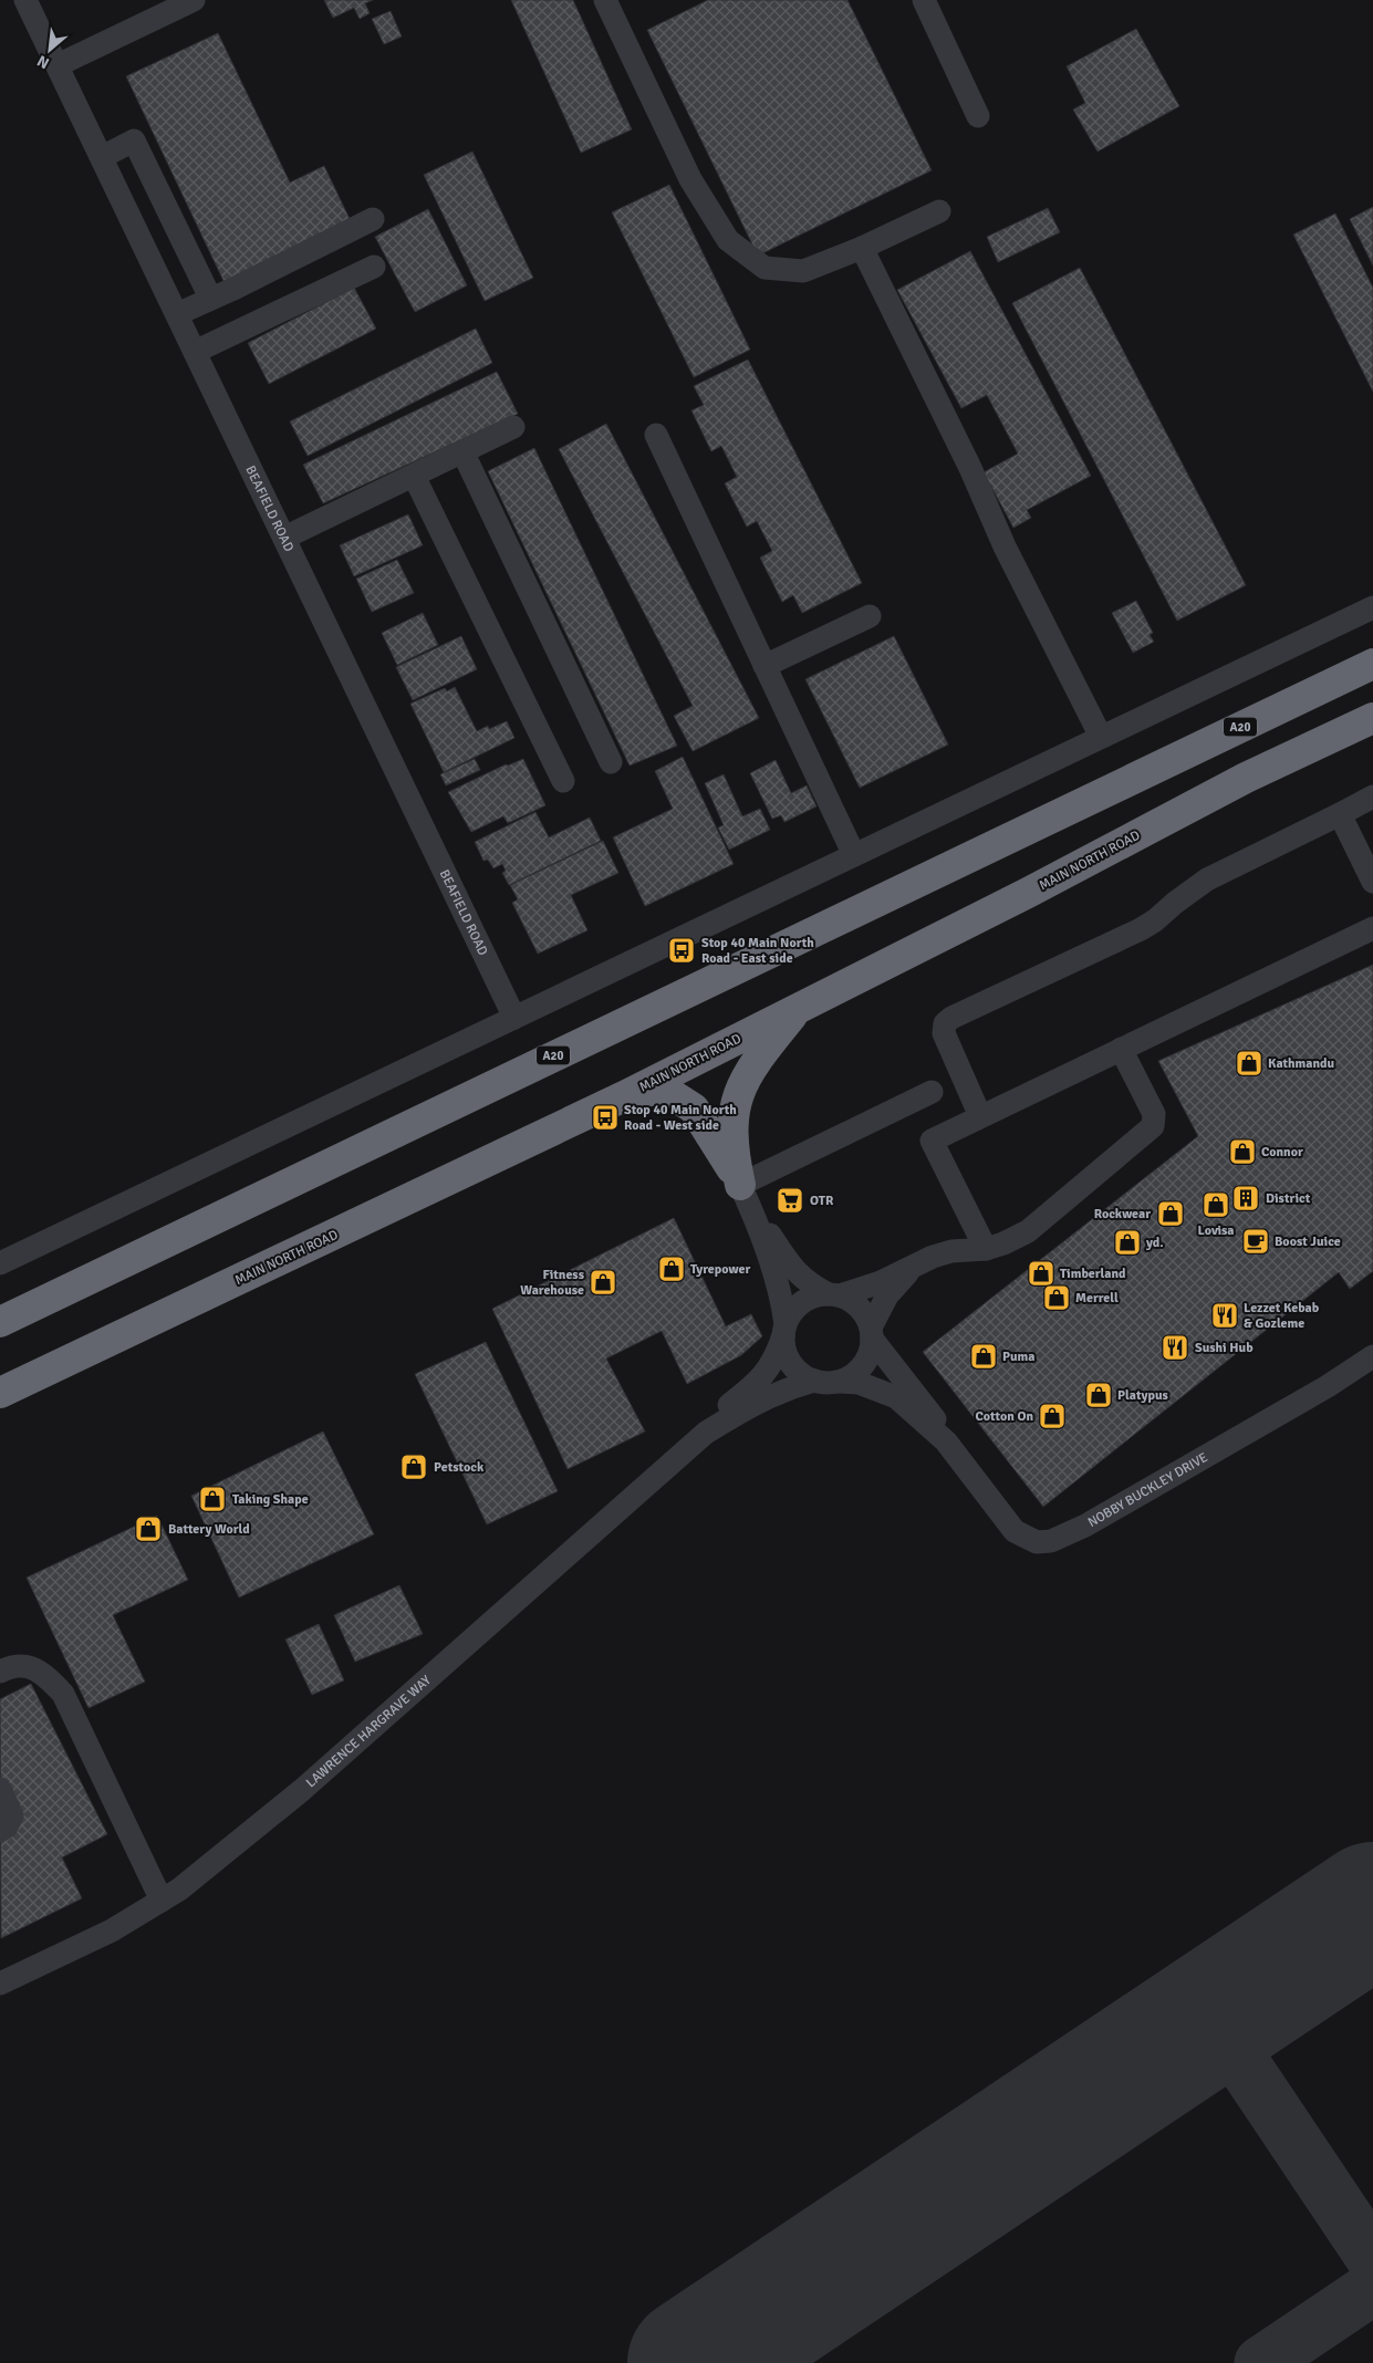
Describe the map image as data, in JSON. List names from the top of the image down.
{
  "streets": {
    "highway": ["A20", "MAIN NORTH ROAD"],
    "street": ["BEAFIELD ROAD", "NOBBY BUCKLEY DRIVE", "LAWRENCE HARGRAVE WAY"]
  },
  "crossings": [
    ["NOBBY BUCKLEY DRIVE", "LAWRENCE HARGRAVE WAY"]
  ],
  "places": {
    "bus stop": ["Stop 40 Main North Road - East side", "Stop 40 Main North Road - West side"],
    "shop": [
      "Kathmandu",
      "Connor",
      "Lovisa",
      "Rockwear",
      "yd.",
      "Tyrepower",
      "Timberland",
      "Fitness Warehouse",
      "Merrell",
      "Puma",
      "Platypus",
      "Cotton On",
      "Petstock",
      "Taking Shape",
      "Battery World"
    ],
    "building": ["District"],
    "supermarket": ["OTR"],
    "cafe": ["Boost Juice"],
    "restaurant": ["Lezzet Kebab & Gozleme", "Sushi Hub"]
  },
  "north": "bottom left"
}
